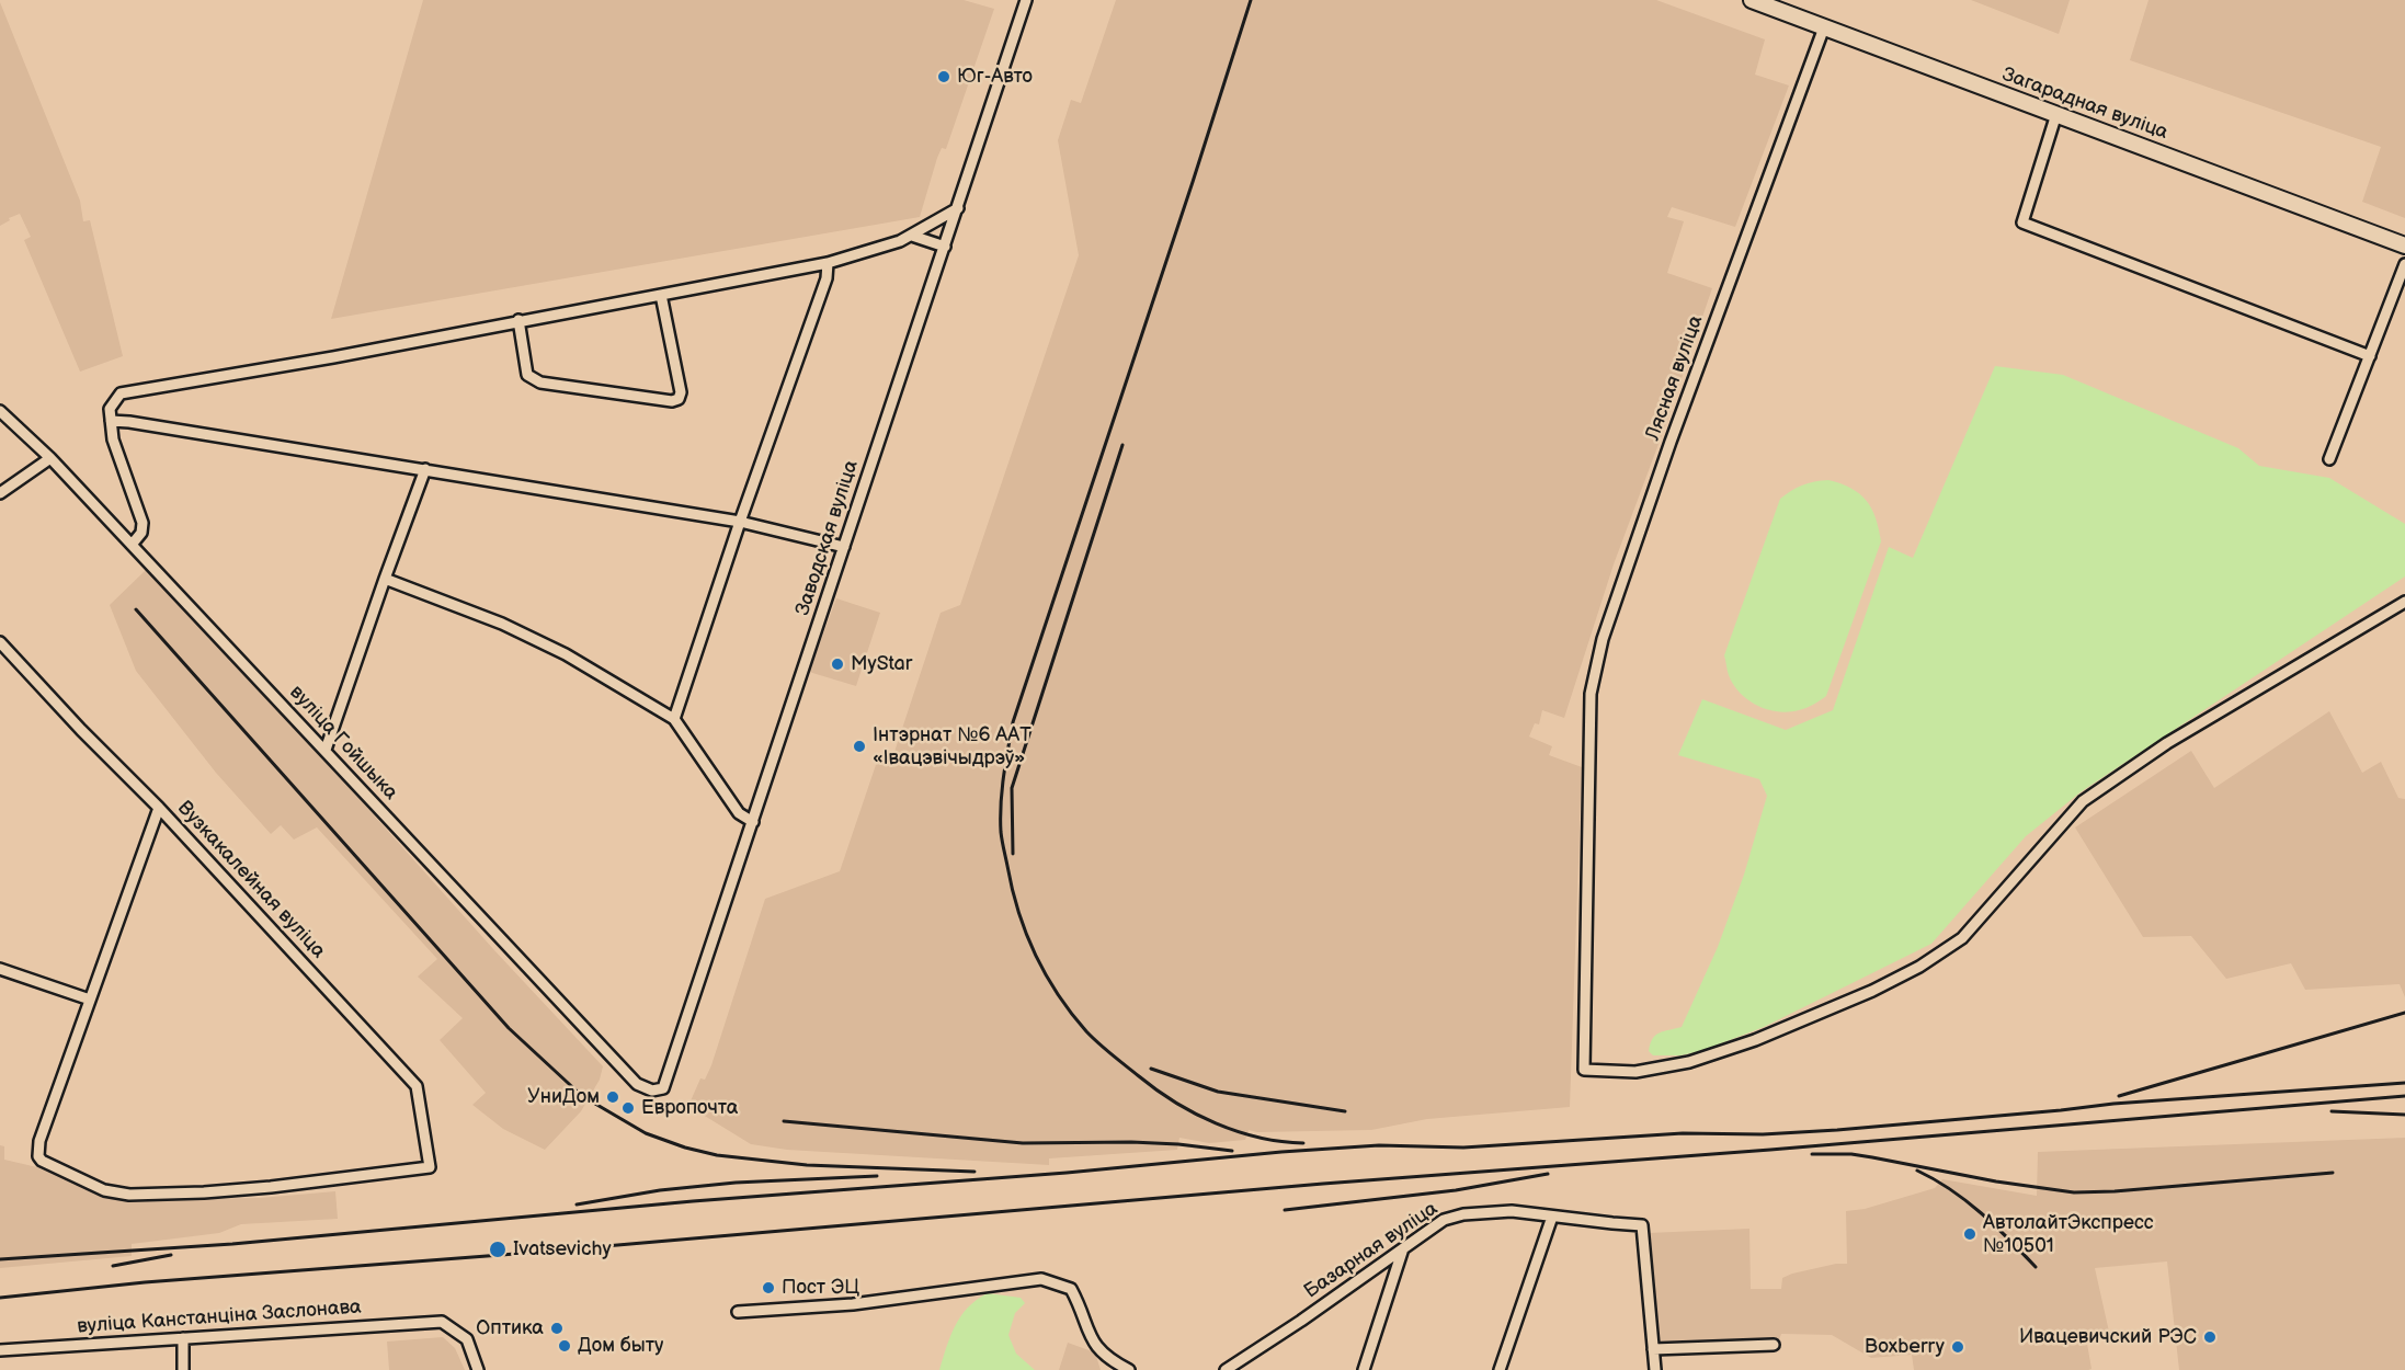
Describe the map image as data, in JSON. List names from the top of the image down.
{
  "streets": {
    "main road": ["Загарадная вуліца"],
    "street": [
      "Лясная вуліца",
      "Заводская вуліца",
      "вуліца Гойшыка",
      "Вузкакалейная вуліца",
      "Базарная вуліца",
      "вуліца Канстанціна Заслонава"
    ]
  },
  "crossings": [
    ["Загарадная вуліца", "Лясная вуліца"],
    ["Заводская вуліца", "вуліца Гойшыка"]
  ],
  "places": [
    "Юг-Авто",
    "MyStar",
    "Інтэрнат №6 ААТ «Івацэвічыдрэў»",
    "УниДом",
    "Европочта",
    "АвтолайтЭкспресс №10501",
    "Ivatsevichy",
    "Пост ЭЦ",
    "Оптика",
    "Ивацевичский РЭС",
    "Дом быту",
    "Boxberry"
  ]
}
